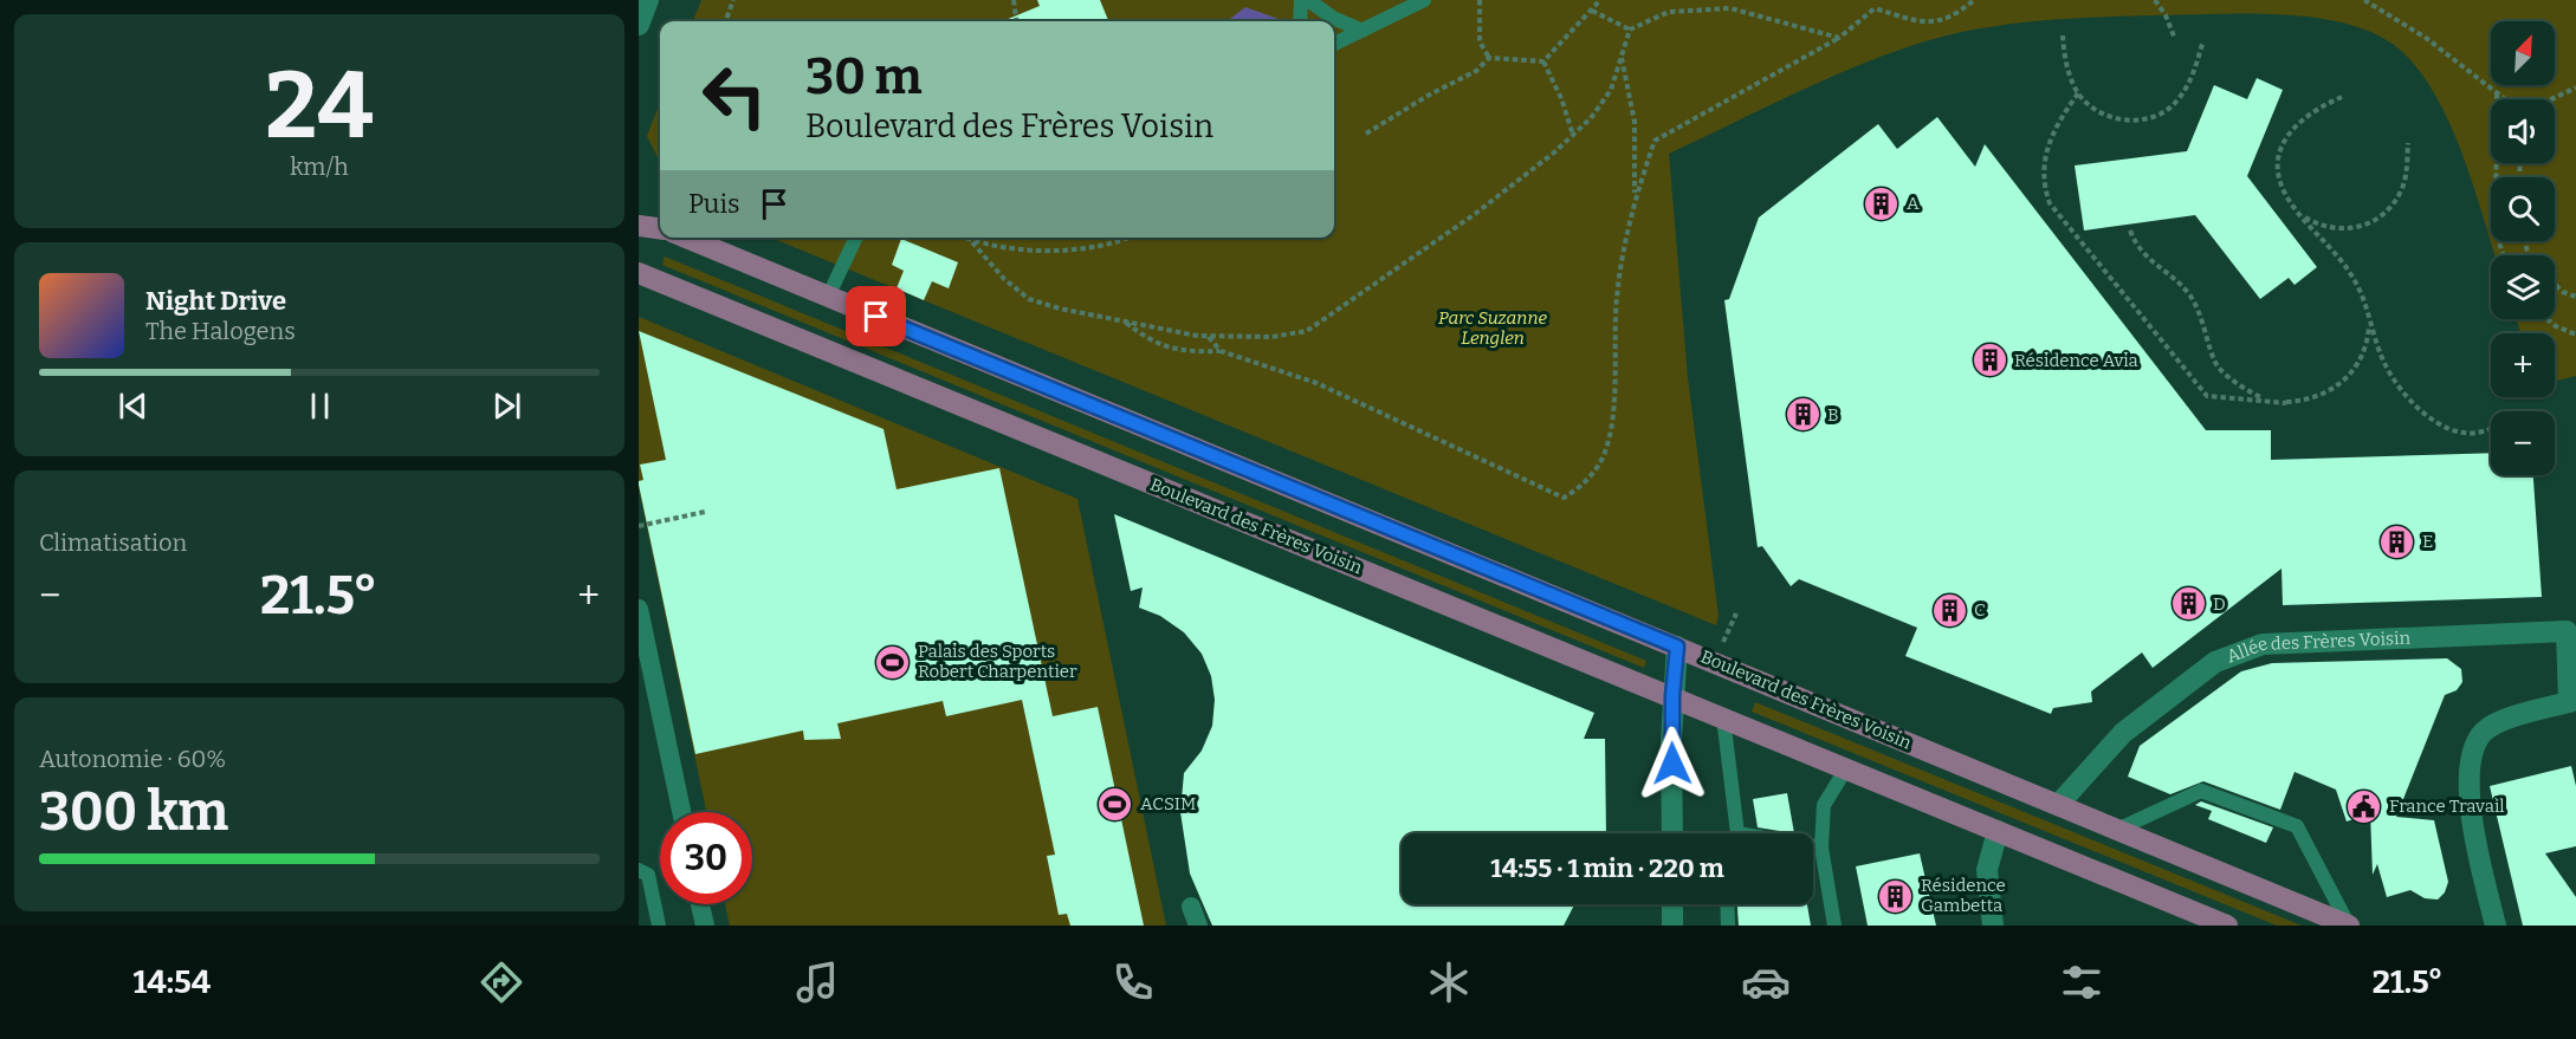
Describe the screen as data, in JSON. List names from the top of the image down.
{
  "streets": {
    "main road": ["Boulevard des Frères Voisin"],
    "street": ["Allée des Frères Voisin"]
  },
  "crossings": [
    ["Boulevard des Frères Voisin", "Allée des Frères Voisin"]
  ],
  "parks": ["Parc Suzanne Lenglen"],
  "places": {
    "building": [
      "A",
      "Résidence Avia",
      "B",
      "E",
      "D",
      "C",
      "Résidence Gambetta"
    ],
    "sports": ["Palais des Sports Robert Charpentier", "ACSIM"],
    "public building": ["France Travail"]
  },
  "north": "top right",
  "page": {
    "tile": [
      ["24", "km/h"],
      "Climatisation",
      ["Autonomie · 60%", "300 km"]
    ],
    "map_buttons": ["+", "−"],
    "turn": ["30 m", "Boulevard des Frères Voisin"],
    "then": "Puis",
    "song": ["Night Drive", "The Halogens"],
    "heat": ["−", "21.5°", "+"],
    "limit": "30",
    "trip": "14:55 · 1 min · 220 m",
    "tabs": ["14:54", "21.5°"]
  }
}
